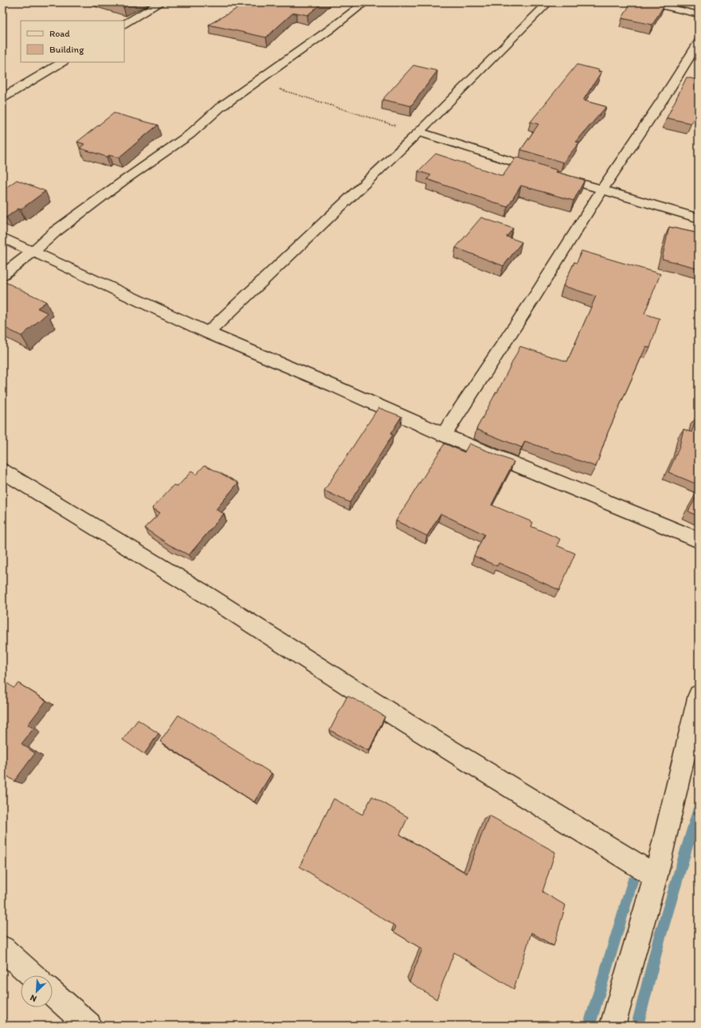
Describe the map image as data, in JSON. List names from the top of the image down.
{
  "legend": ["Road", "Building"],
  "north": "bottom left"
}
